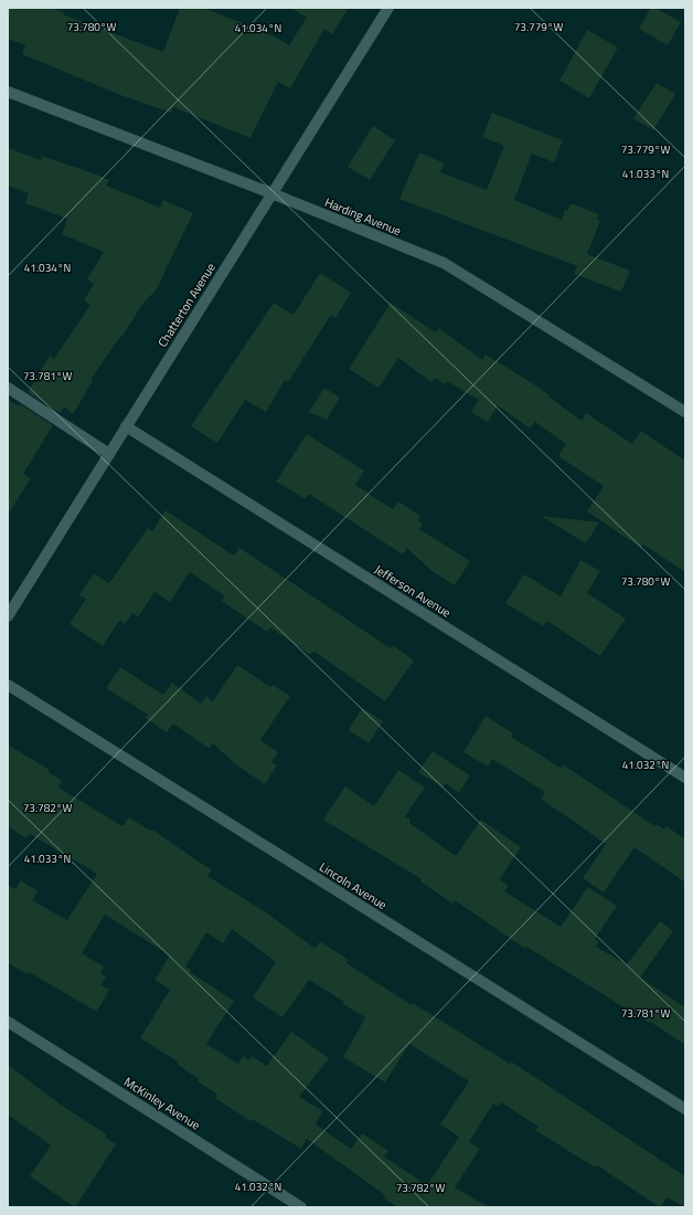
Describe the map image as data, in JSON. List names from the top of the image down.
{
  "streets": {
    "street": [
      "Harding Avenue",
      "Chatterton Avenue",
      "Jefferson Avenue",
      "Lincoln Avenue",
      "McKinley Avenue"
    ]
  },
  "crossings": [
    ["Harding Avenue", "Chatterton Avenue"],
    ["Chatterton Avenue", "Jefferson Avenue"]
  ],
  "coordinates": [
    "73.780°W",
    "73.779°W",
    "41.034°N",
    "41.033°N",
    "73.781°W",
    "41.032°N",
    "73.782°W"
  ]
}
